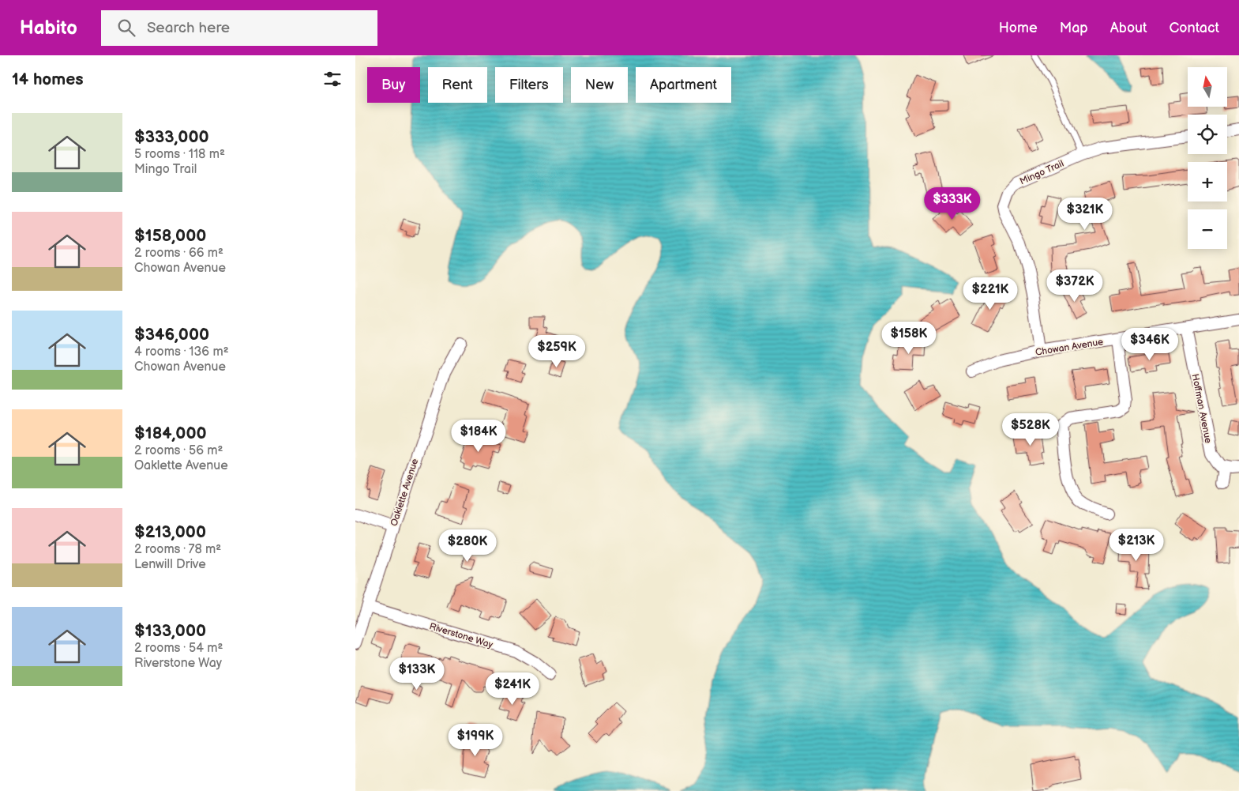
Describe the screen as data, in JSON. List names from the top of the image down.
{
  "streets": {
    "street": [
      "Mingo Trail",
      "Chowan Avenue",
      "Hoffman Avenue",
      "Oaklette Avenue",
      "Riverstone Way"
    ]
  },
  "crossings": [
    ["Chowan Avenue", "Hoffman Avenue"],
    ["Oaklette Avenue", "Riverstone Way"]
  ],
  "north": "top",
  "page": {
    "header": "Habito",
    "search": "Search here",
    "nav": [
      "Home",
      "Map",
      "About",
      "Contact"
    ],
    "heading": "14 homes",
    "map_buttons": ["+", "−"],
    "chip": [
      "Buy",
      "Rent",
      "Filters",
      "New",
      "Apartment"
    ],
    "list": [
      {
        "name": "$333,000",
        "note": "5 rooms · 118 m² · Mingo Trail"
      },
      {
        "name": "$158,000",
        "note": "2 rooms · 66 m² · Chowan Avenue"
      },
      {
        "name": "$346,000",
        "note": "4 rooms · 136 m² · Chowan Avenue"
      },
      {
        "name": "$184,000",
        "note": "2 rooms · 56 m² · Oaklette Avenue"
      },
      {
        "name": "$213,000",
        "note": "2 rooms · 78 m² · Lenwill Drive"
      },
      {
        "name": "$133,000",
        "note": "2 rooms · 54 m² · Riverstone Way"
      }
    ],
    "price": [
      "$333K",
      "$321K",
      "$372K",
      "$221K",
      "$158K",
      "$346K",
      "$259K",
      "$528K",
      "$184K",
      "$213K",
      "$280K",
      "$133K",
      "$241K",
      "$199K"
    ]
  }
}
